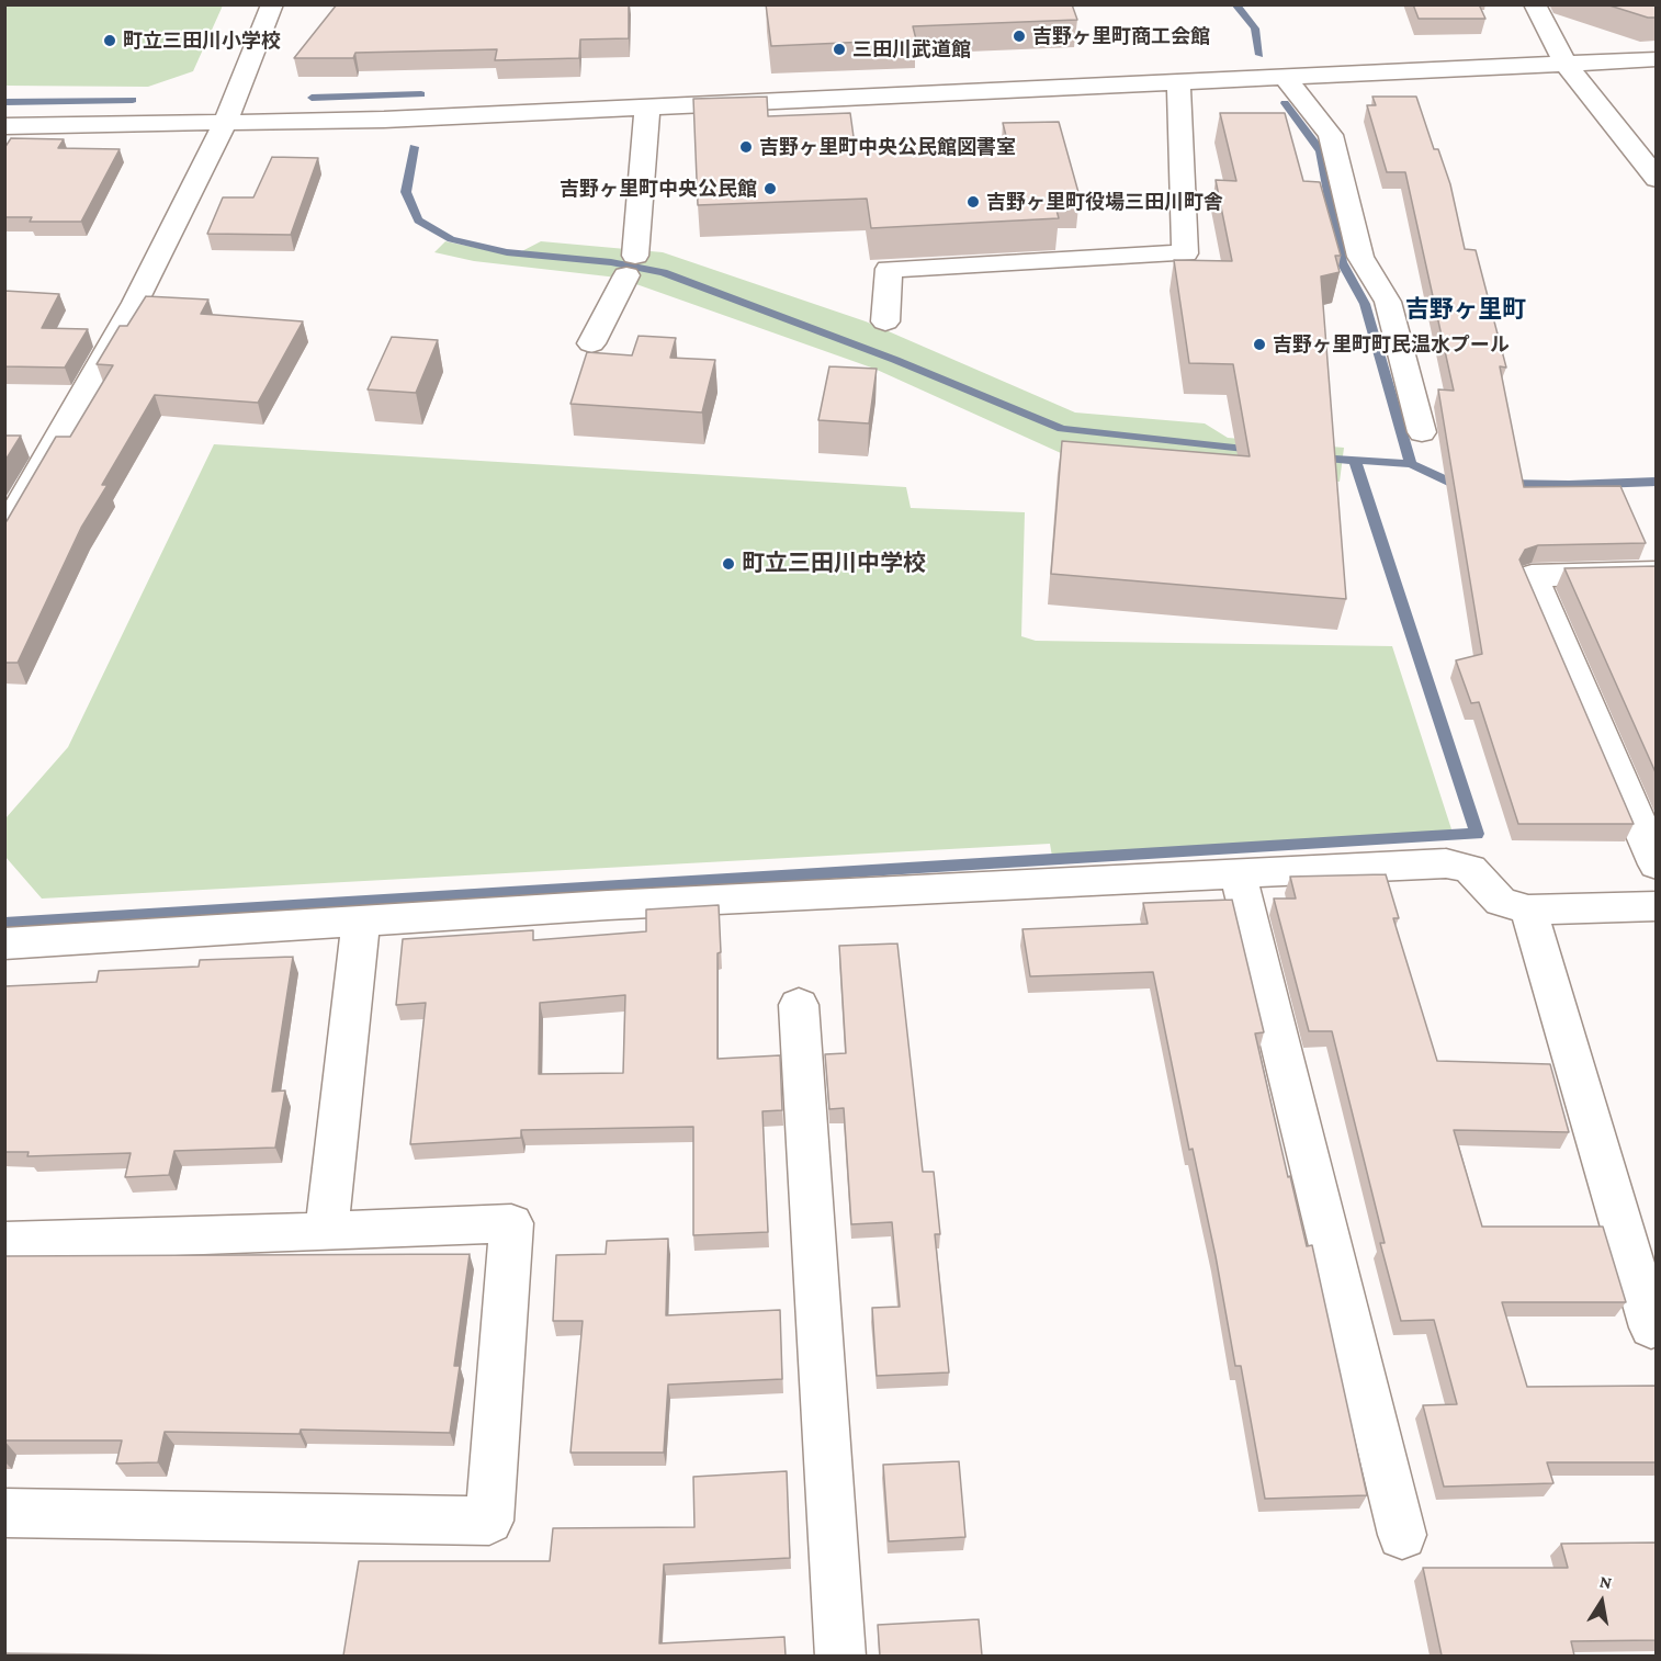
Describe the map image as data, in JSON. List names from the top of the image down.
{
  "districts": ["吉野ヶ里町"],
  "places": [
    "吉野ヶ里町商工会館",
    "町立三田川小学校",
    "三田川武道館",
    "吉野ヶ里町中央公民館図書室",
    "吉野ヶ里町中央公民館",
    "吉野ヶ里町役場三田川町舎",
    "吉野ヶ里町町民温水プール",
    "町立三田川中学校"
  ],
  "north": "top"
}
